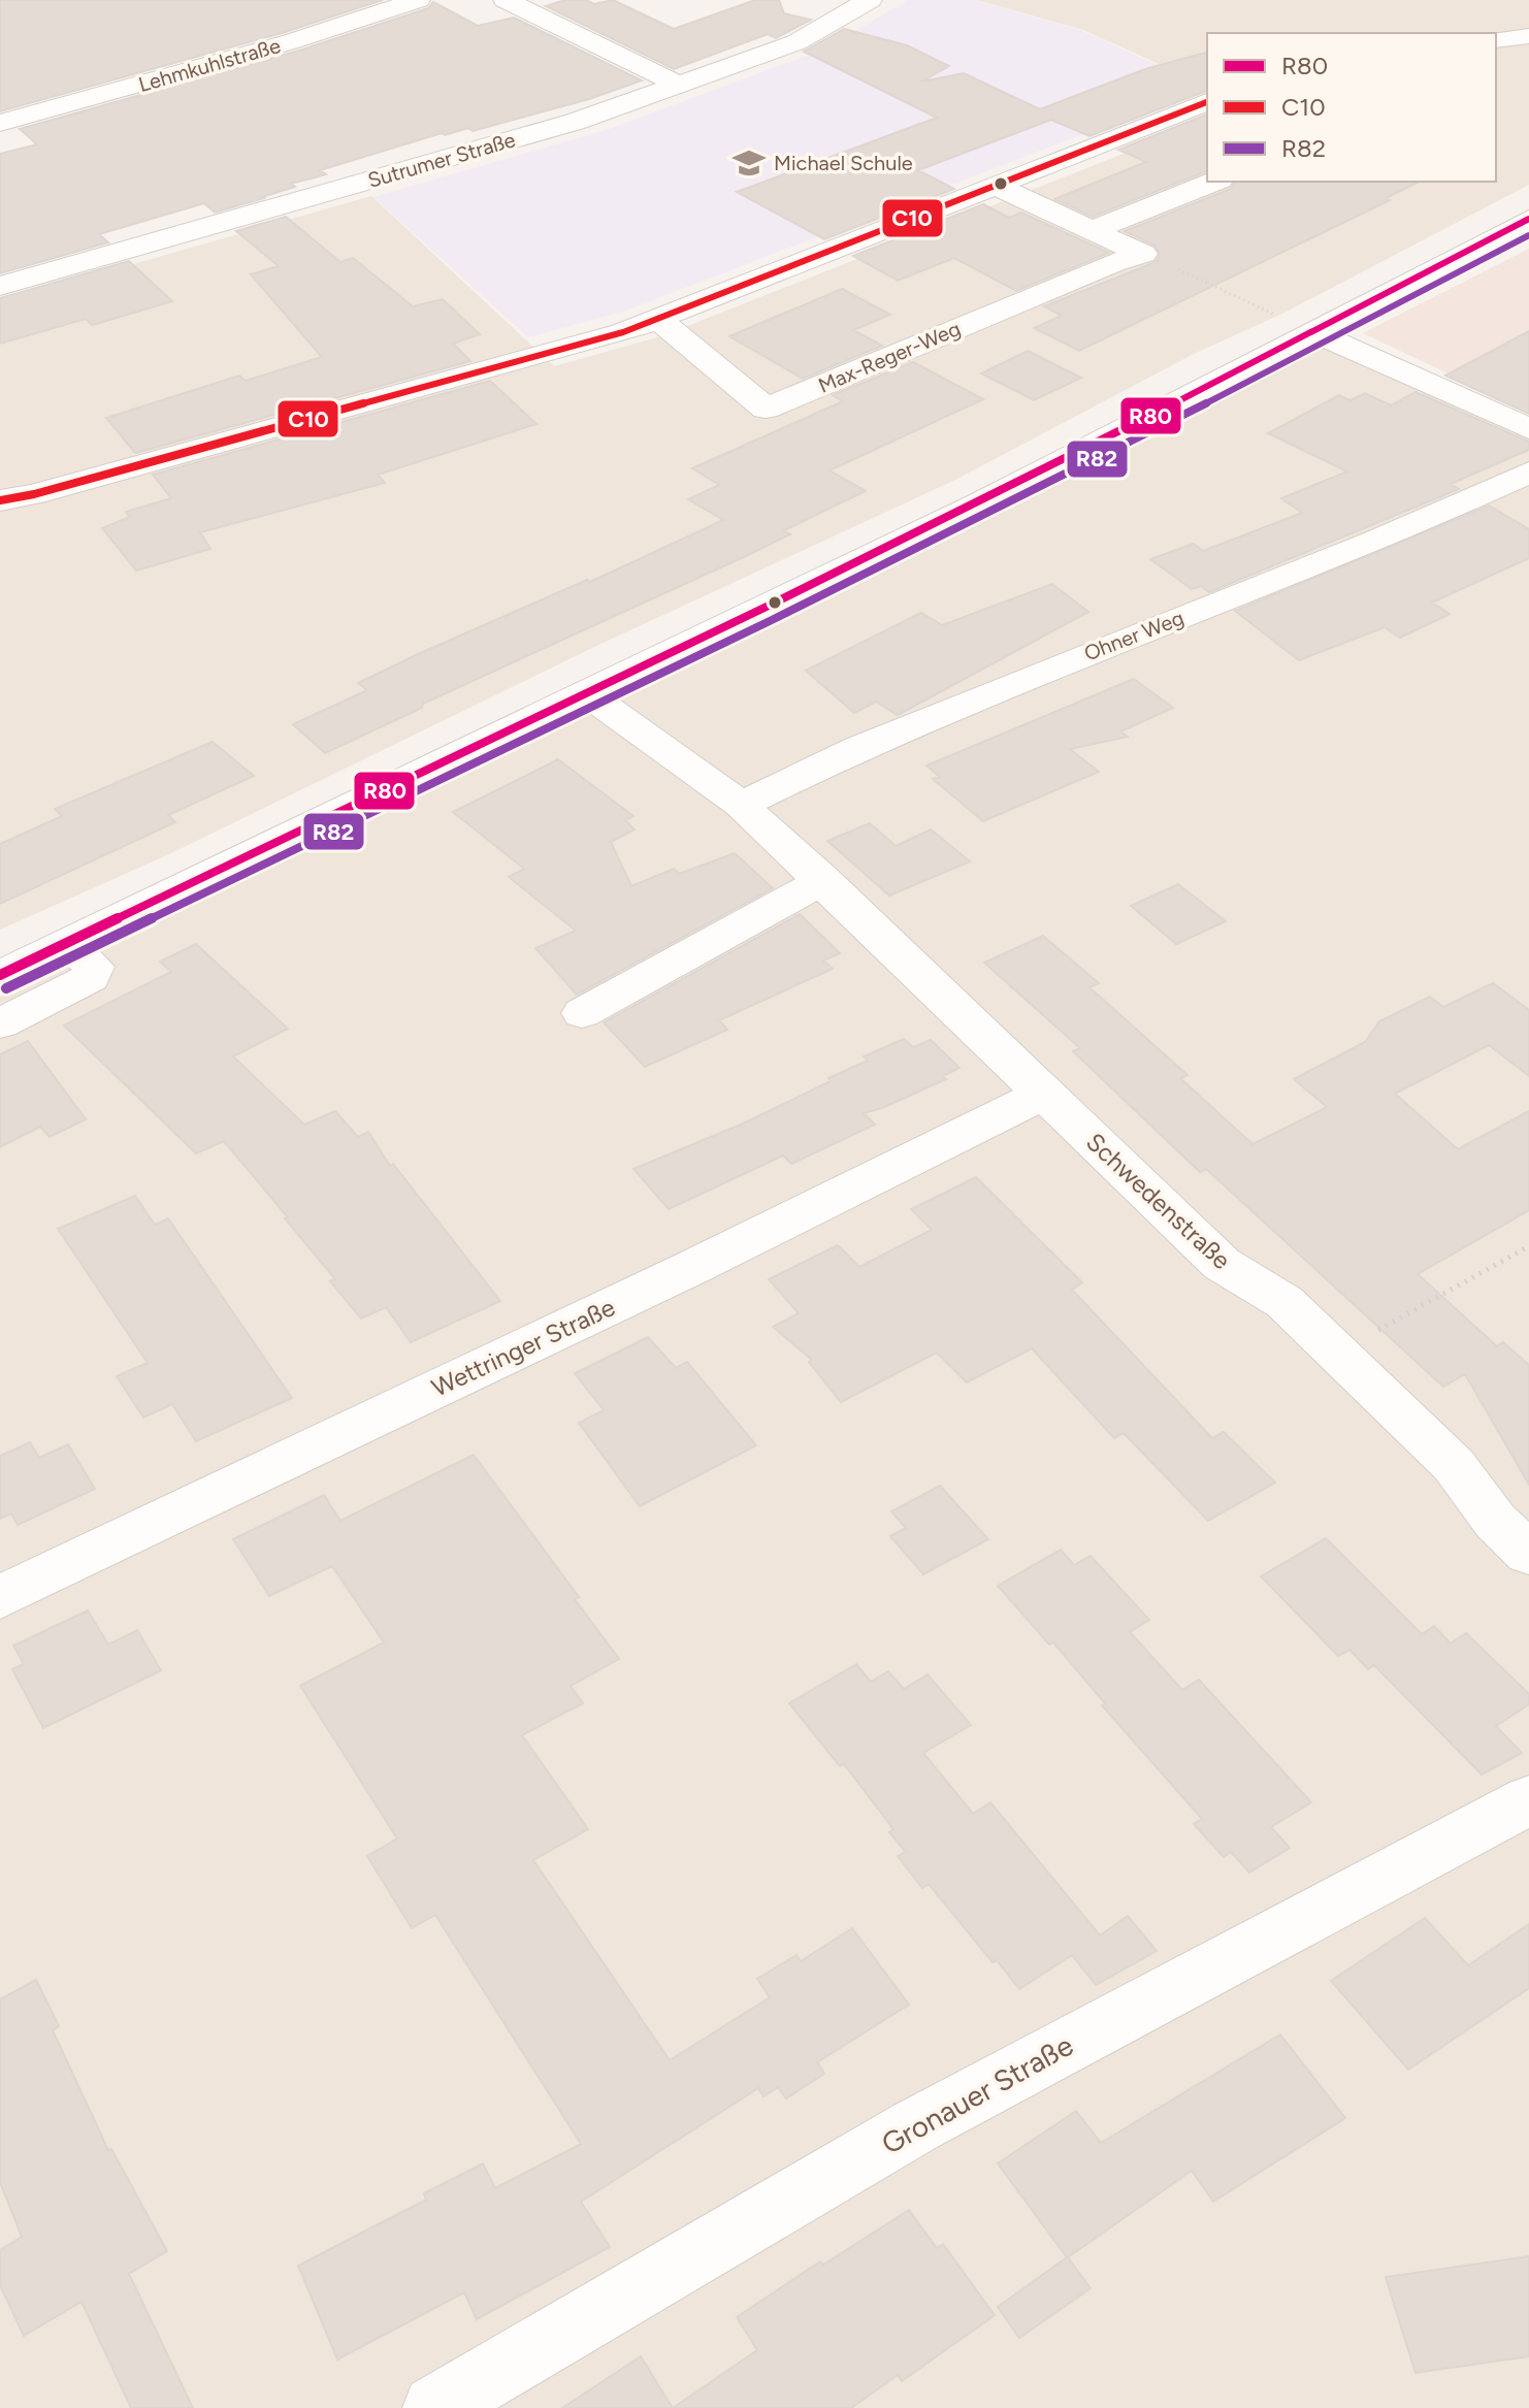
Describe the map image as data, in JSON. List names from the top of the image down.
{
  "streets": {
    "street": [
      "Lehmkuhlstraße",
      "Sutrumer Straße",
      "Max-Reger-Weg",
      "Ohner Weg",
      "Schwedenstraße",
      "Wettringer Straße",
      "Gronauer Straße"
    ]
  },
  "crossings": [
    ["Ohner Weg", "Schwedenstraße"],
    ["Schwedenstraße", "Wettringer Straße"]
  ],
  "places": {
    "school or university": ["Michael Schule"]
  },
  "lines": ["transit line C10", "transit line R80", "transit line R82"],
  "legend": ["R80", "C10", "R82"]
}
